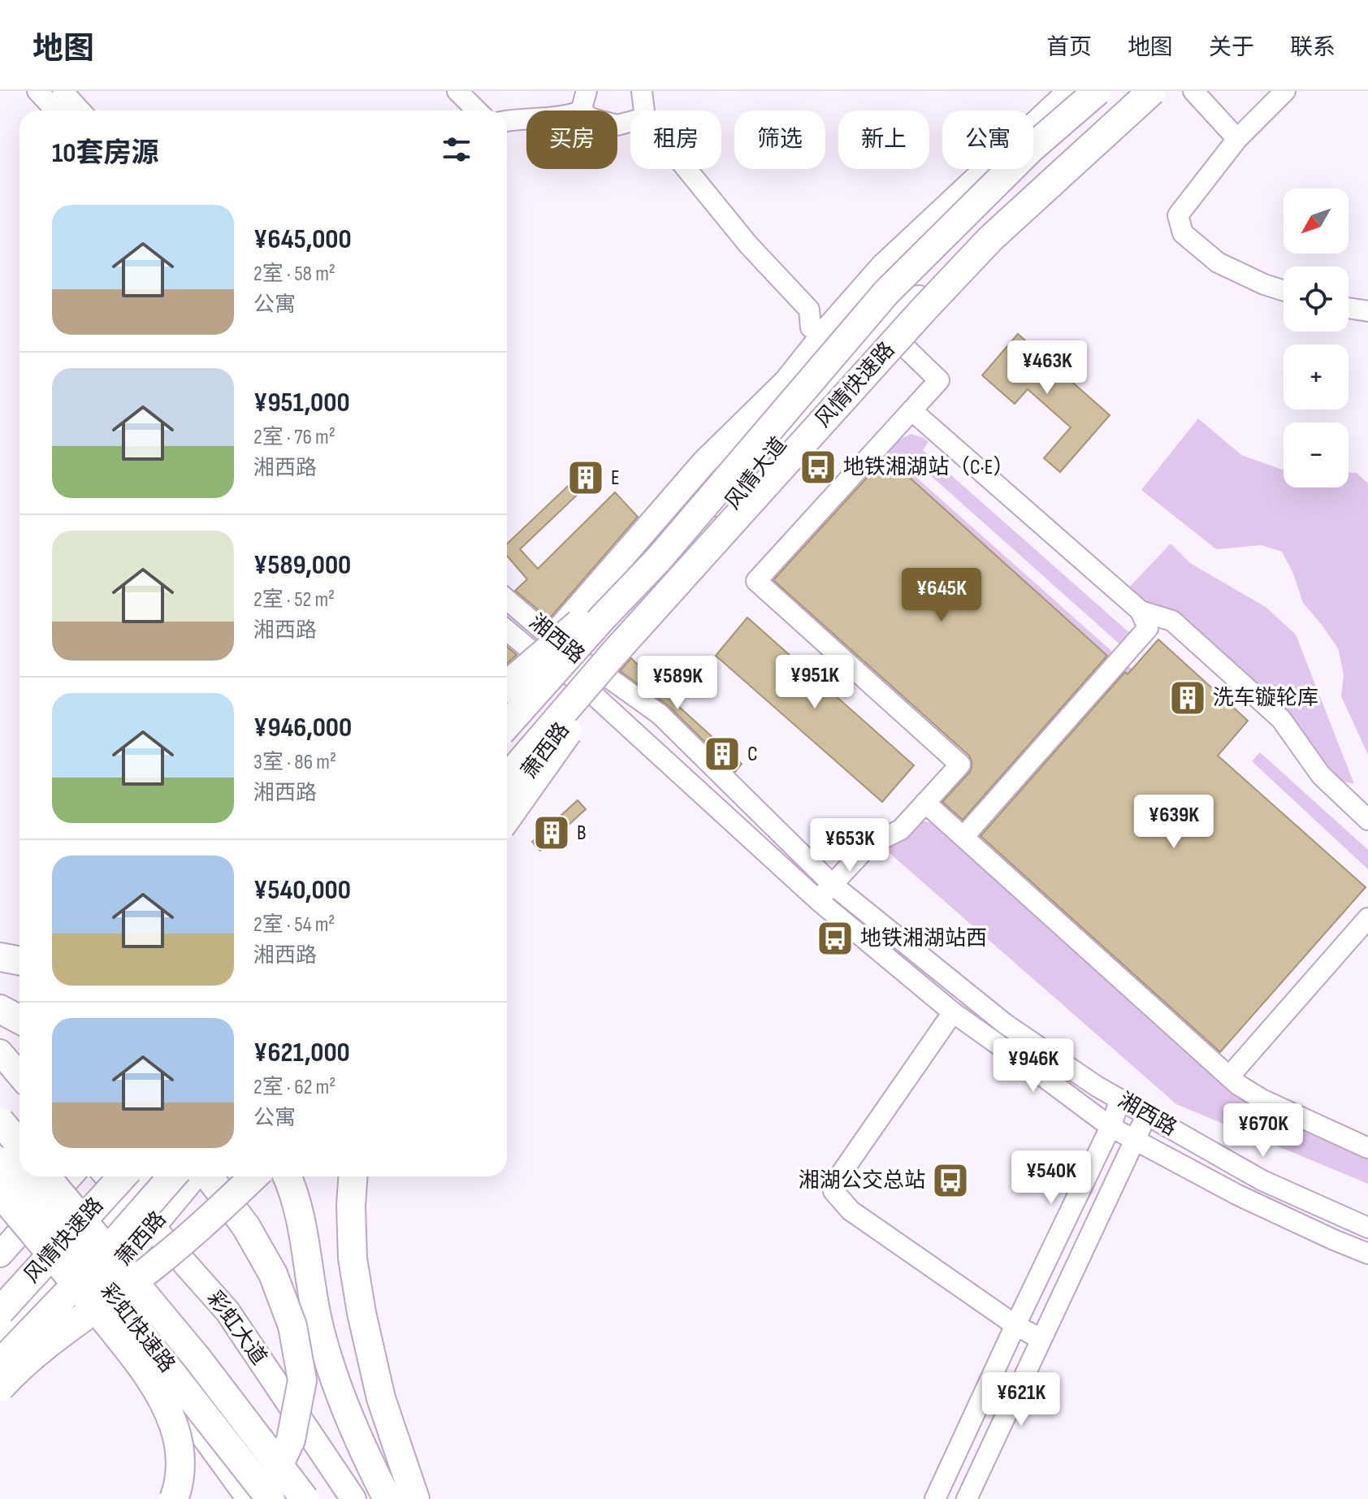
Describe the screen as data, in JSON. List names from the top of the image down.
{
  "streets": {
    "highway": ["风情快速路", "彩虹快速路"],
    "main road": ["风情大道", "萧西路", "彩虹大道"],
    "street": ["湘西路"]
  },
  "crossings": [
    ["风情快速路", "风情大道"],
    ["风情快速路", "彩虹大道"],
    ["风情大道", "湘西路"],
    ["风情大道", "萧西路"],
    ["湘西路", "萧西路"],
    ["萧西路", "彩虹大道"]
  ],
  "places": {
    "bus stop": ["地铁湘湖站（C·E）", "地铁湘湖站西", "湘湖公交总站"],
    "building": [
      "E",
      "洗车镟轮库",
      "C",
      "B"
    ]
  },
  "north": "bottom left",
  "page": {
    "header": "地图",
    "nav": [
      "首页",
      "地图",
      "关于",
      "联系"
    ],
    "chip": [
      "买房",
      "租房",
      "筛选",
      "新上",
      "公寓"
    ],
    "heading": "10套房源",
    "map_buttons": ["+", "−"],
    "list": [
      {
        "name": "¥645,000",
        "note": "2室 · 58 m² · 公寓"
      },
      {
        "name": "¥951,000",
        "note": "2室 · 76 m² · 湘西路"
      },
      {
        "name": "¥589,000",
        "note": "2室 · 52 m² · 湘西路"
      },
      {
        "name": "¥946,000",
        "note": "3室 · 86 m² · 湘西路"
      },
      {
        "name": "¥540,000",
        "note": "2室 · 54 m² · 湘西路"
      },
      {
        "name": "¥621,000",
        "note": "2室 · 62 m² · 公寓"
      }
    ],
    "price": [
      "¥463K",
      "¥645K",
      "¥951K",
      "¥589K",
      "¥639K",
      "¥653K",
      "¥946K",
      "¥670K",
      "¥540K",
      "¥621K"
    ]
  }
}
